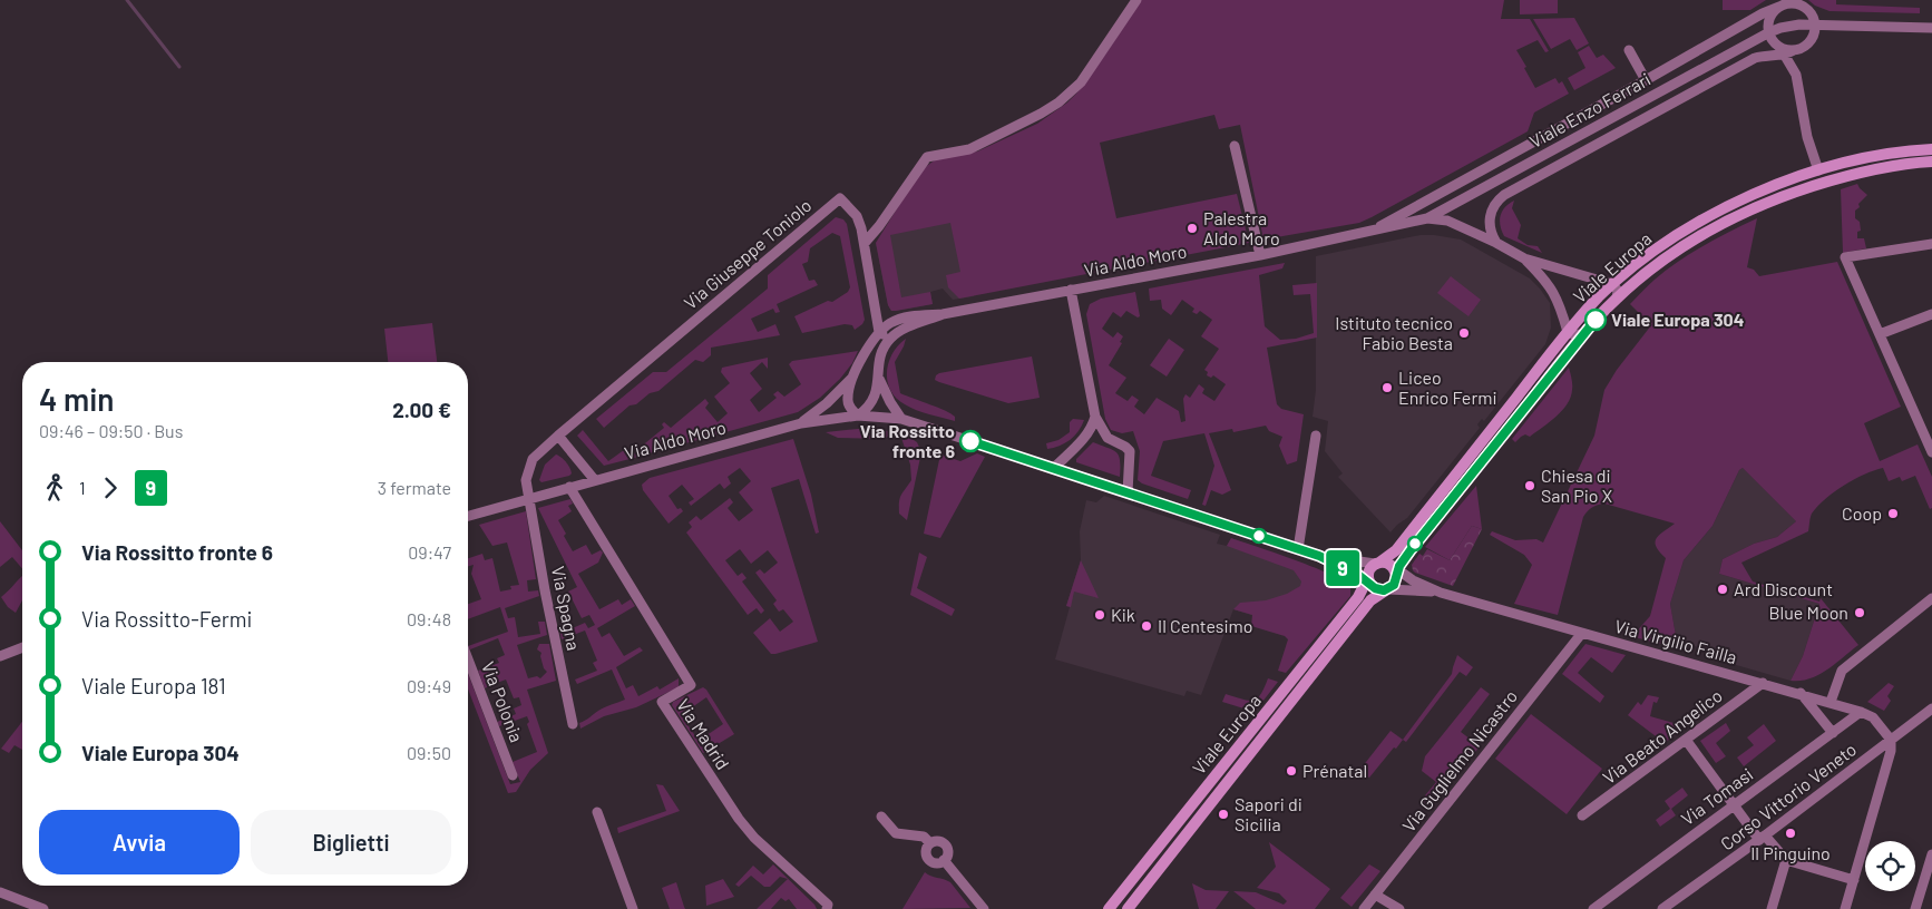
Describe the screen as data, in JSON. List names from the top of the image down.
{
  "streets": {
    "main road": ["Viale Europa"],
    "street": [
      "Viale Enzo Ferrari",
      "Via Giuseppe Toniolo",
      "Via Aldo Moro",
      "Via Spagna",
      "Via Virgilio Failla",
      "Via Polonia",
      "Via Madrid",
      "Via Beato Angelico",
      "Via Guglielmo Nicastro",
      "Via Tomasi",
      "Corso Vittorio Veneto"
    ]
  },
  "crossings": [
    ["Viale Enzo Ferrari", "Via Aldo Moro"],
    ["Via Giuseppe Toniolo", "Via Spagna"],
    ["Via Aldo Moro", "Via Spagna"],
    ["Via Aldo Moro", "Via Madrid"],
    ["Via Virgilio Failla", "Via Beato Angelico"],
    ["Via Virgilio Failla", "Via Guglielmo Nicastro"],
    ["Via Virgilio Failla", "Via Tomasi"],
    ["Via Virgilio Failla", "Corso Vittorio Veneto"]
  ],
  "places": [
    "Palestra Aldo Moro",
    "Viale Europa 304",
    "Istituto tecnico Fabio Besta",
    "Liceo Enrico Fermi",
    "Via Rossitto fronte 6",
    "Chiesa di San Pio X",
    "Coop",
    "Ard Discount",
    "Blue Moon",
    "Kik",
    "Il Centesimo",
    "Prénatal",
    "Sapori di Sicilia",
    "Il Pinguino"
  ],
  "lines": ["bus line 9"],
  "page": {
    "on_map": "9",
    "heading": ["4 min", "09:46 – 09:50 · Bus", "2.00 €"],
    "legs": ["1", "9", "3 fermate"],
    "list": [
      {
        "name": "Via Rossitto fronte 6",
        "value": "09:47"
      },
      {
        "name": "Via Rossitto-Fermi",
        "value": "09:48"
      },
      {
        "name": "Viale Europa 181",
        "value": "09:49"
      },
      {
        "name": "Viale Europa 304",
        "value": "09:50"
      }
    ],
    "buttons": ["Avvia", "Biglietti"]
  }
}
